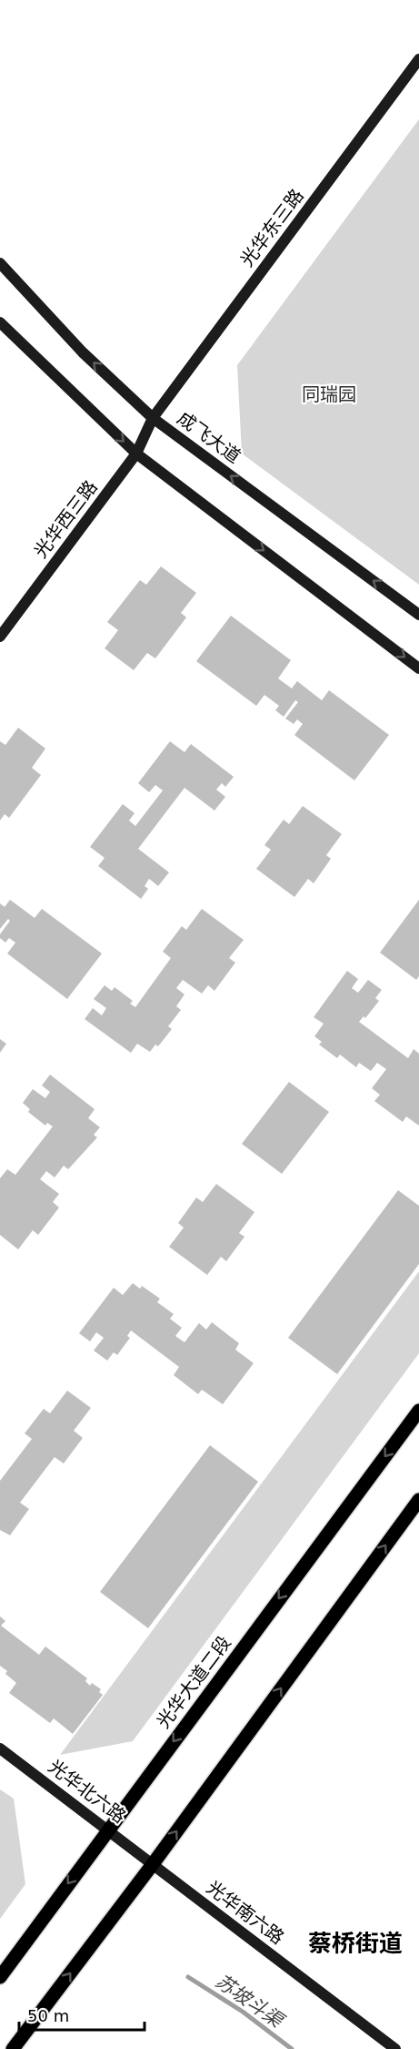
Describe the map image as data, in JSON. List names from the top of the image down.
{
  "streets": {
    "main road": ["光华大道二段"],
    "street": [
      "光华东三路",
      "成飞大道",
      "光华西三路",
      "光华北六路",
      "光华南六路"
    ]
  },
  "crossings": [
    ["光华东三路", "成飞大道"],
    ["光华东三路", "光华西三路"],
    ["成飞大道", "光华西三路"],
    ["光华大道二段", "光华北六路"],
    ["光华北六路", "光华南六路"]
  ],
  "districts": ["蔡桥街道"],
  "water": ["苏坡斗渠"],
  "parks": ["同瑞园"],
  "scale_bar": "50 m"
}
